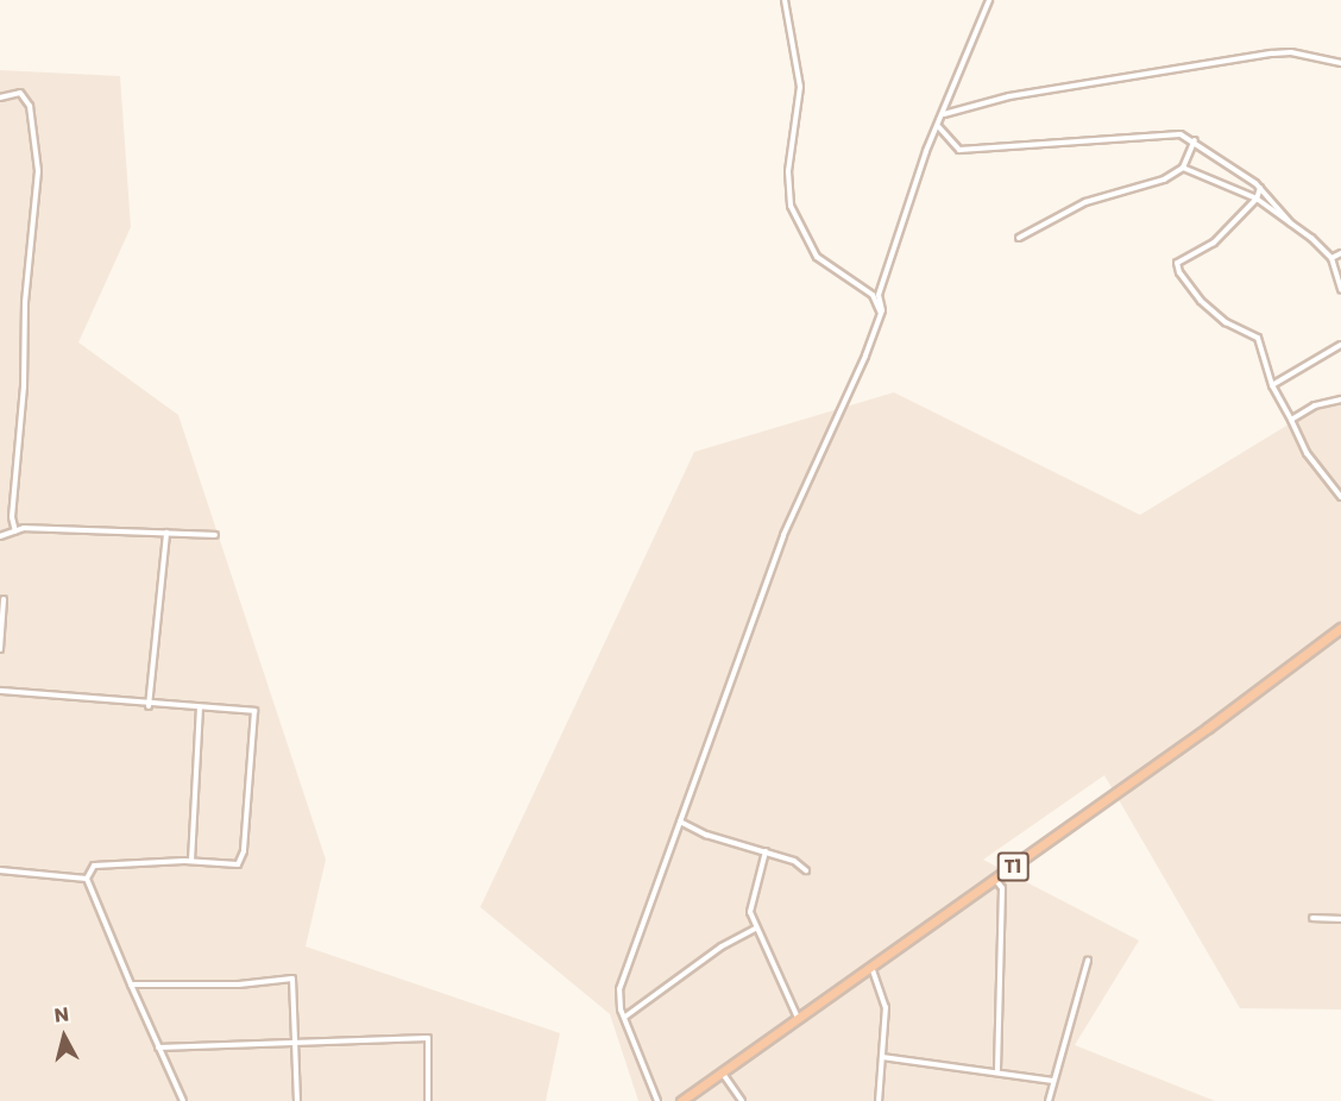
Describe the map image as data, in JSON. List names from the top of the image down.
{
  "streets": {
    "highway": ["T1"]
  },
  "north": "top"
}
